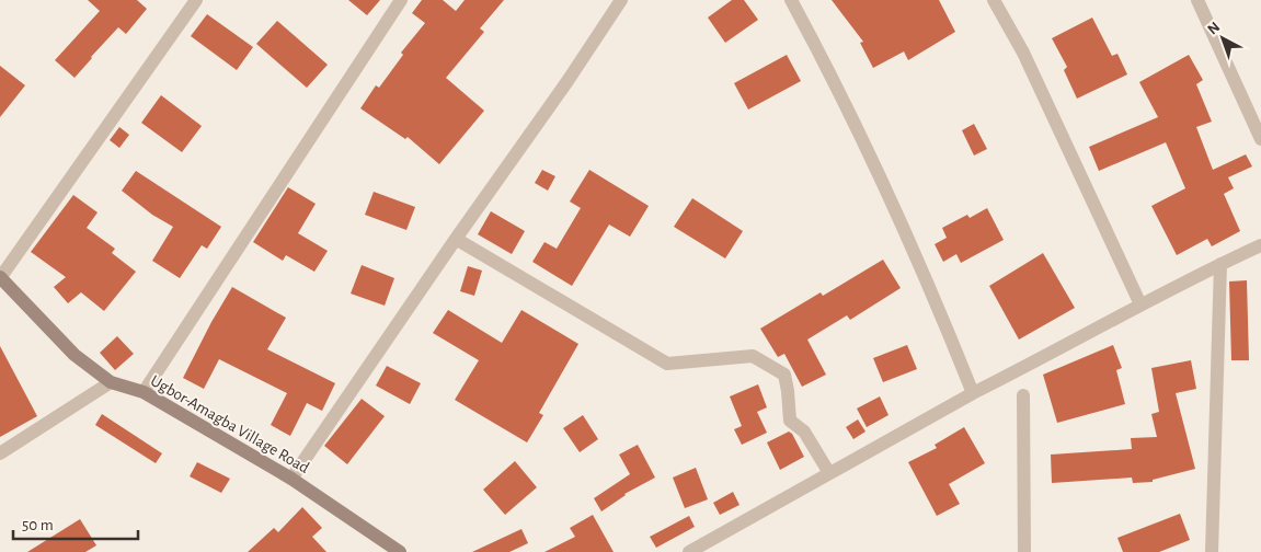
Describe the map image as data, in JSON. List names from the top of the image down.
{
  "streets": {
    "street": ["Ugbor-Amagba Village Road"]
  },
  "scale_bar": "50 m",
  "north": "top left"
}
